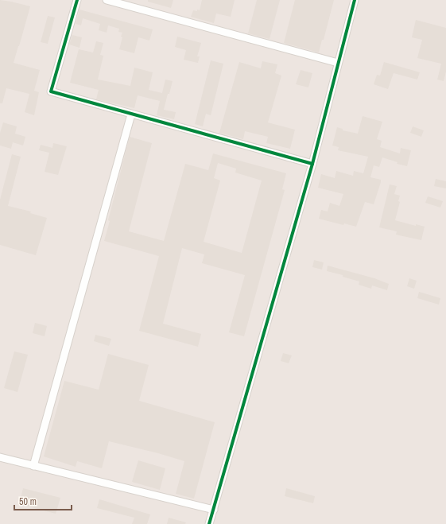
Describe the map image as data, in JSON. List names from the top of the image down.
{
  "scale_bar": "50 m"
}
